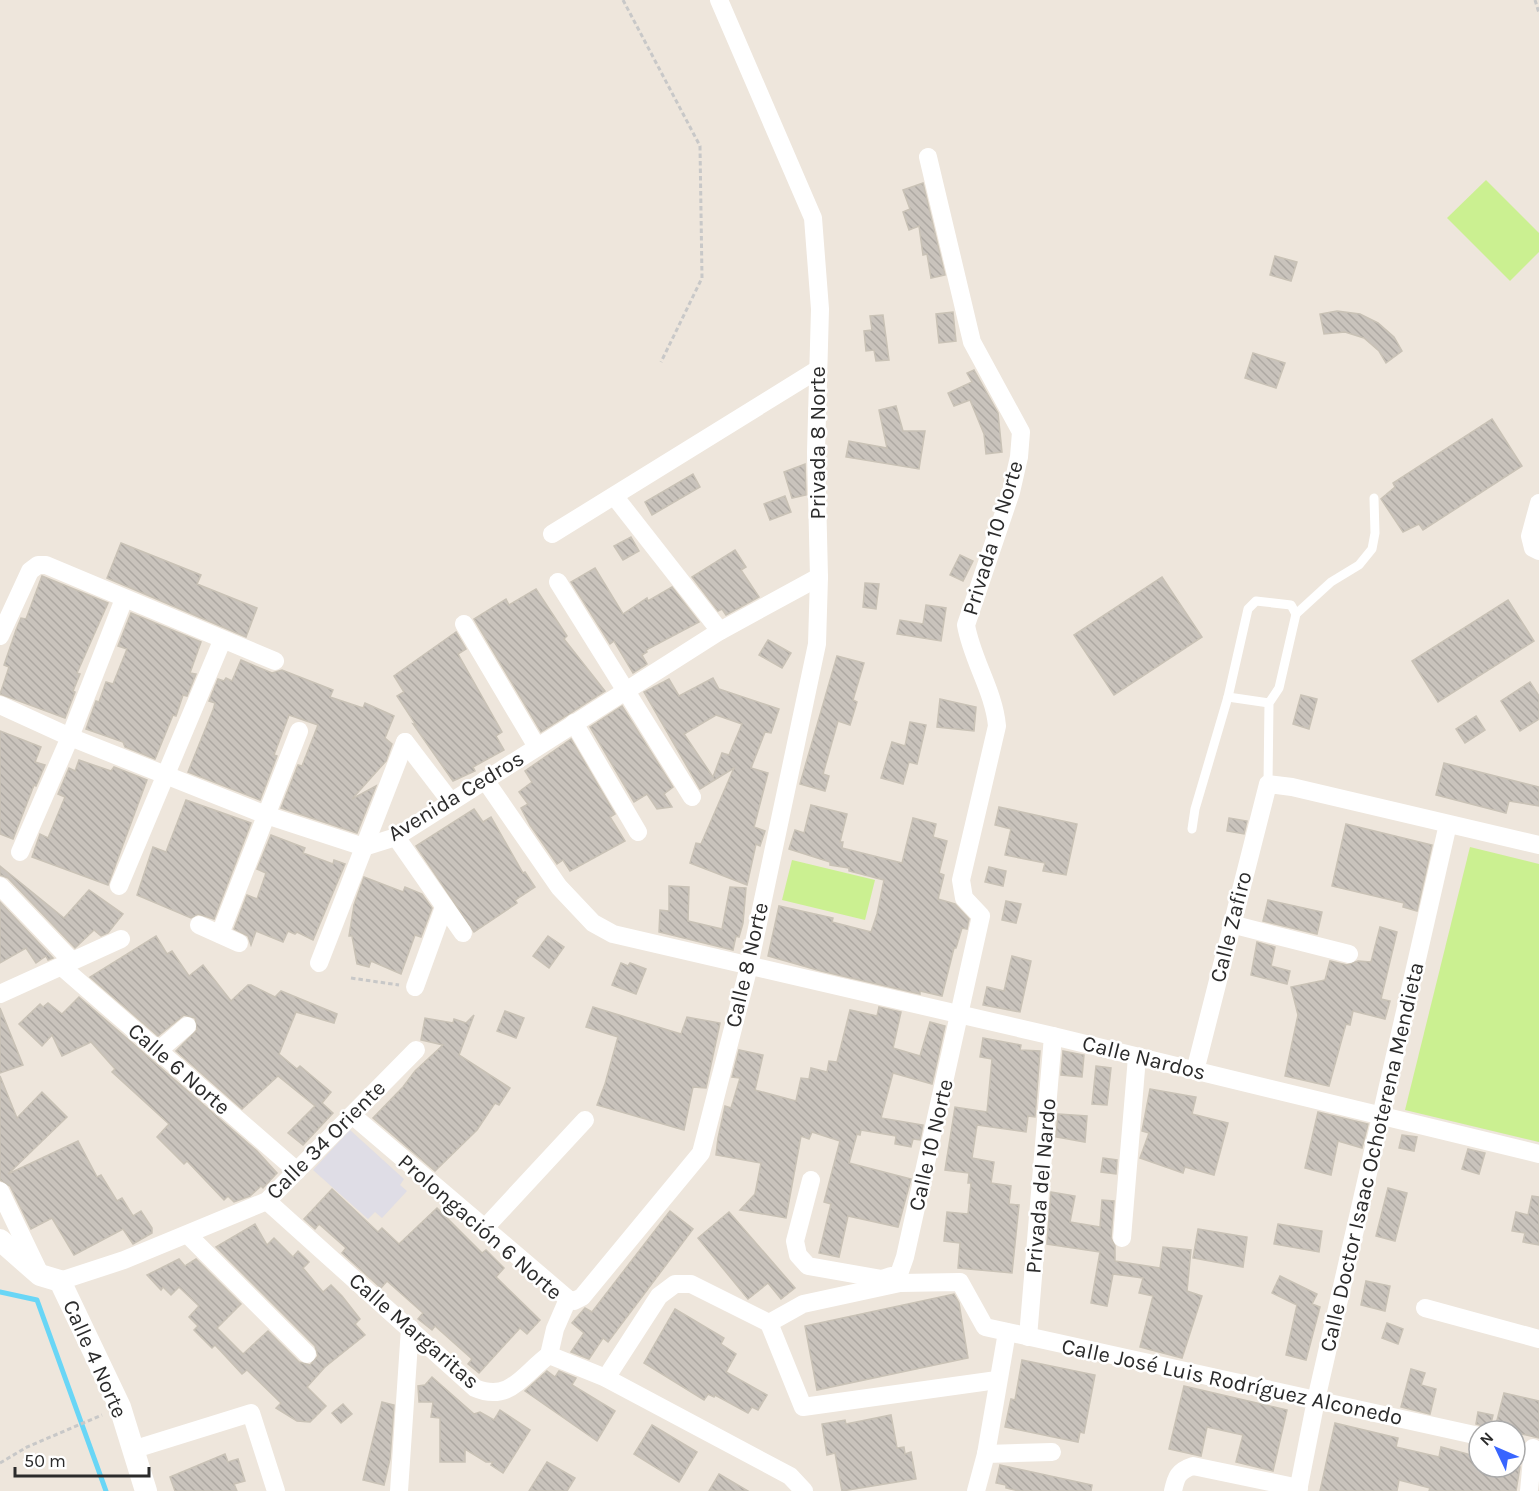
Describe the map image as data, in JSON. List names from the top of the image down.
{
  "streets": {
    "street": [
      "Privada 8 Norte",
      "Privada 10 Norte",
      "Avenida Cedros",
      "Calle Zafiro",
      "Calle 8 Norte",
      "Calle Nardos",
      "Calle 6 Norte",
      "Calle 34 Oriente",
      "Calle 10 Norte",
      "Calle Doctor Isaac Ochoterena Mendieta",
      "Privada del Nardo",
      "Prolongación 6 Norte",
      "Calle Margaritas",
      "Calle 4 Norte",
      "Calle José Luis Rodríguez Alconedo"
    ]
  },
  "crossings": [
    ["Privada 8 Norte", "Avenida Cedros"],
    ["Privada 8 Norte", "Calle 8 Norte"],
    ["Privada 10 Norte", "Calle Nardos"],
    ["Privada 10 Norte", "Calle 10 Norte"],
    ["Avenida Cedros", "Calle 8 Norte"],
    ["Avenida Cedros", "Calle Nardos"],
    ["Calle Zafiro", "Calle Nardos"],
    ["Calle 8 Norte", "Calle Nardos"],
    ["Calle 8 Norte", "Prolongación 6 Norte"],
    ["Calle Nardos", "Calle 10 Norte"],
    ["Calle Nardos", "Calle Doctor Isaac Ochoterena Mendieta"],
    ["Calle Nardos", "Privada del Nardo"],
    ["Calle 6 Norte", "Calle 34 Oriente"],
    ["Calle 34 Oriente", "Prolongación 6 Norte"],
    ["Calle 34 Oriente", "Calle Margaritas"],
    ["Calle 34 Oriente", "Calle 4 Norte"],
    ["Calle 10 Norte", "Calle José Luis Rodríguez Alconedo"],
    ["Calle Doctor Isaac Ochoterena Mendieta", "Calle José Luis Rodríguez Alconedo"],
    ["Privada del Nardo", "Calle José Luis Rodríguez Alconedo"],
    ["Prolongación 6 Norte", "Calle Margaritas"]
  ],
  "scale_bar": "50 m",
  "north": "top left"
}
